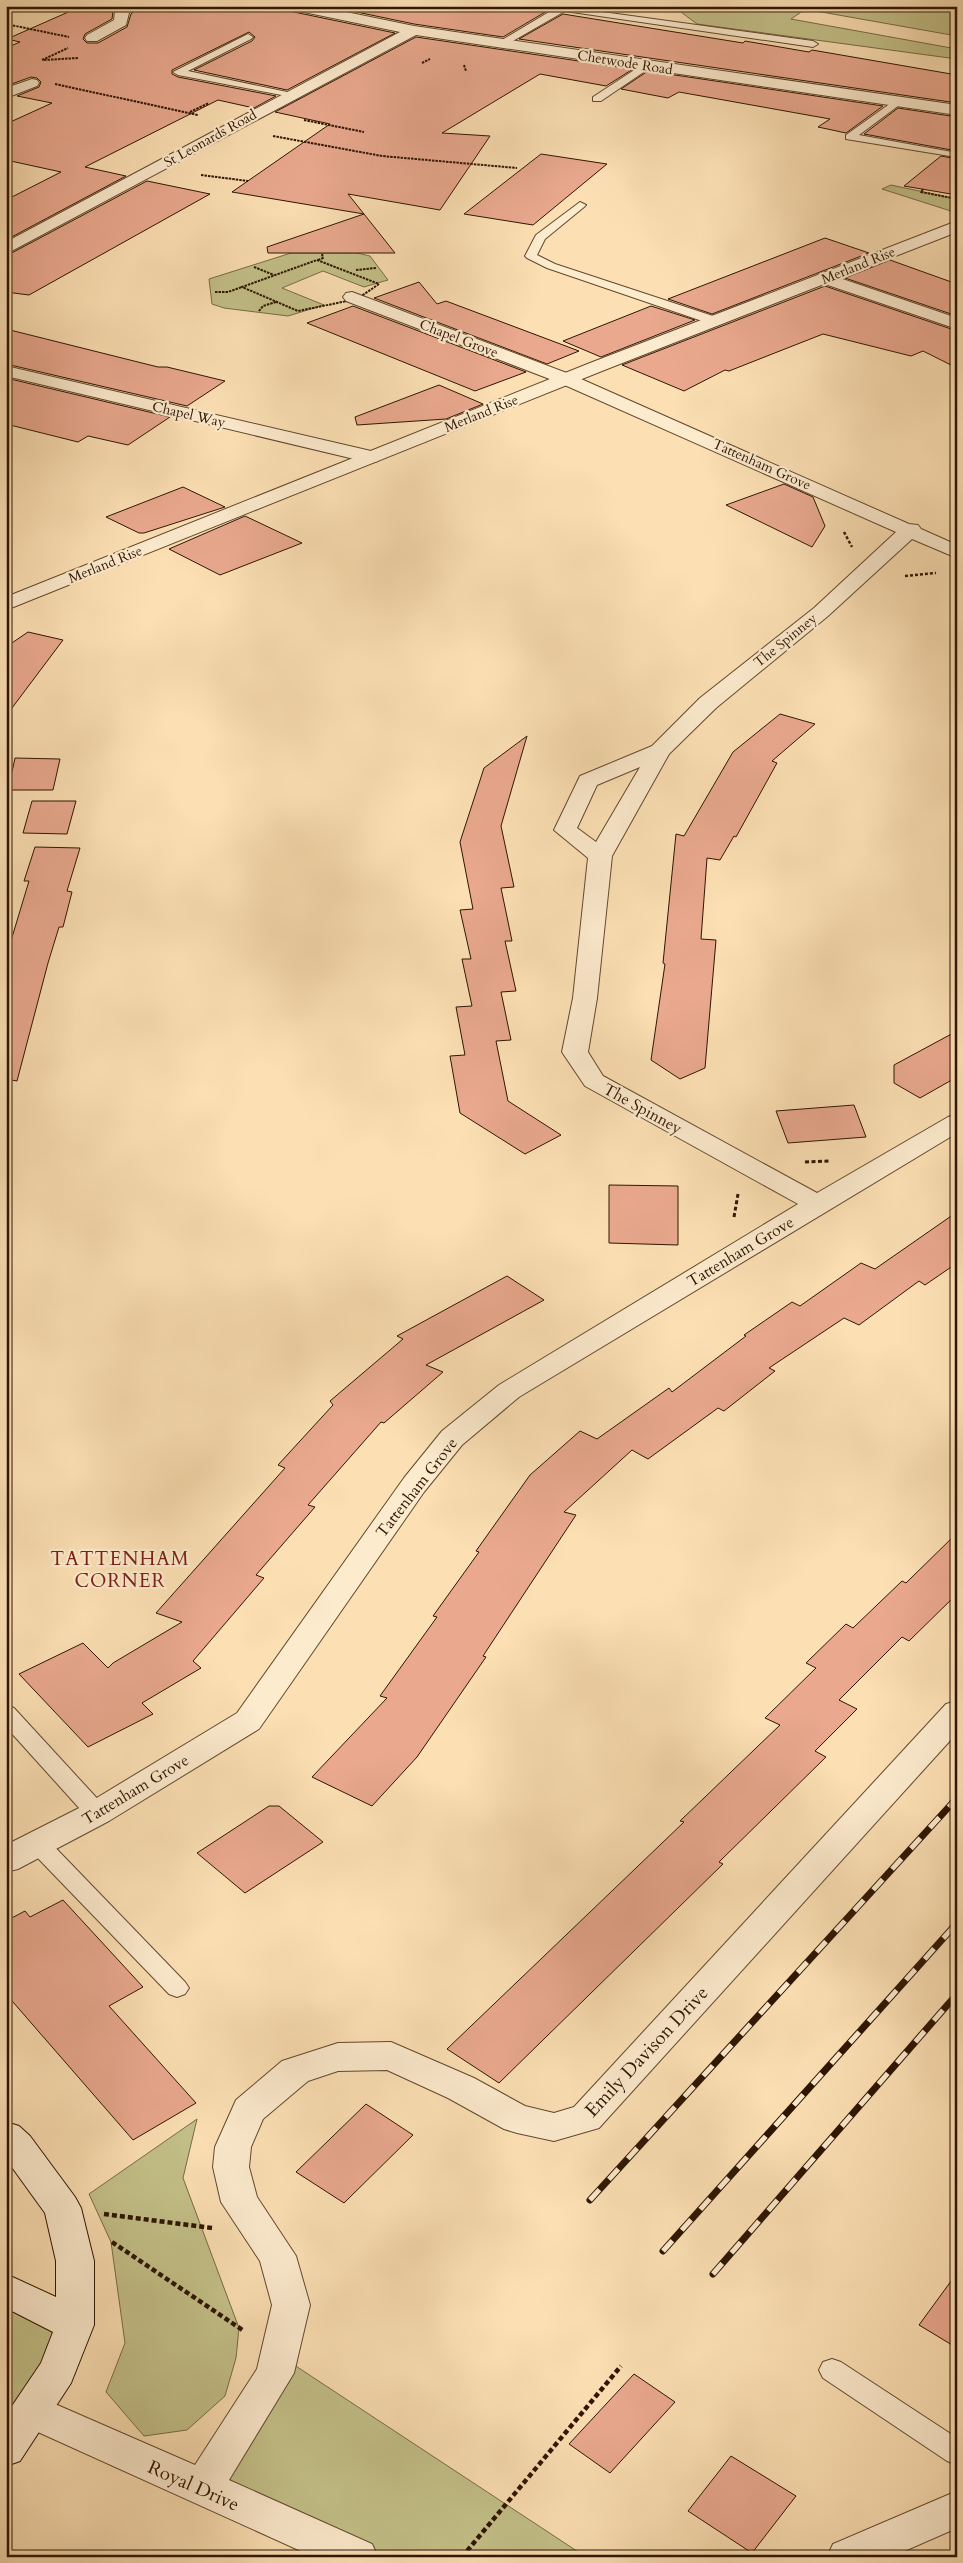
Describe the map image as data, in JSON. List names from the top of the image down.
{
  "streets": {
    "street": [
      "Chetwode Road",
      "St Leonards Road",
      "Merland Rise",
      "Chapel Grove",
      "Chapel Way",
      "Tattenham Grove",
      "The Spinney",
      "Emily Davison Drive",
      "Royal Drive"
    ]
  },
  "crossings": [
    ["Chetwode Road", "St Leonards Road"],
    ["Merland Rise", "Chapel Grove"],
    ["Merland Rise", "Chapel Way"],
    ["Merland Rise", "Tattenham Grove"],
    ["Chapel Grove", "Tattenham Grove"],
    ["Tattenham Grove", "The Spinney"],
    ["Emily Davison Drive", "Royal Drive"]
  ],
  "districts": ["TATTENHAM CORNER"]
}
